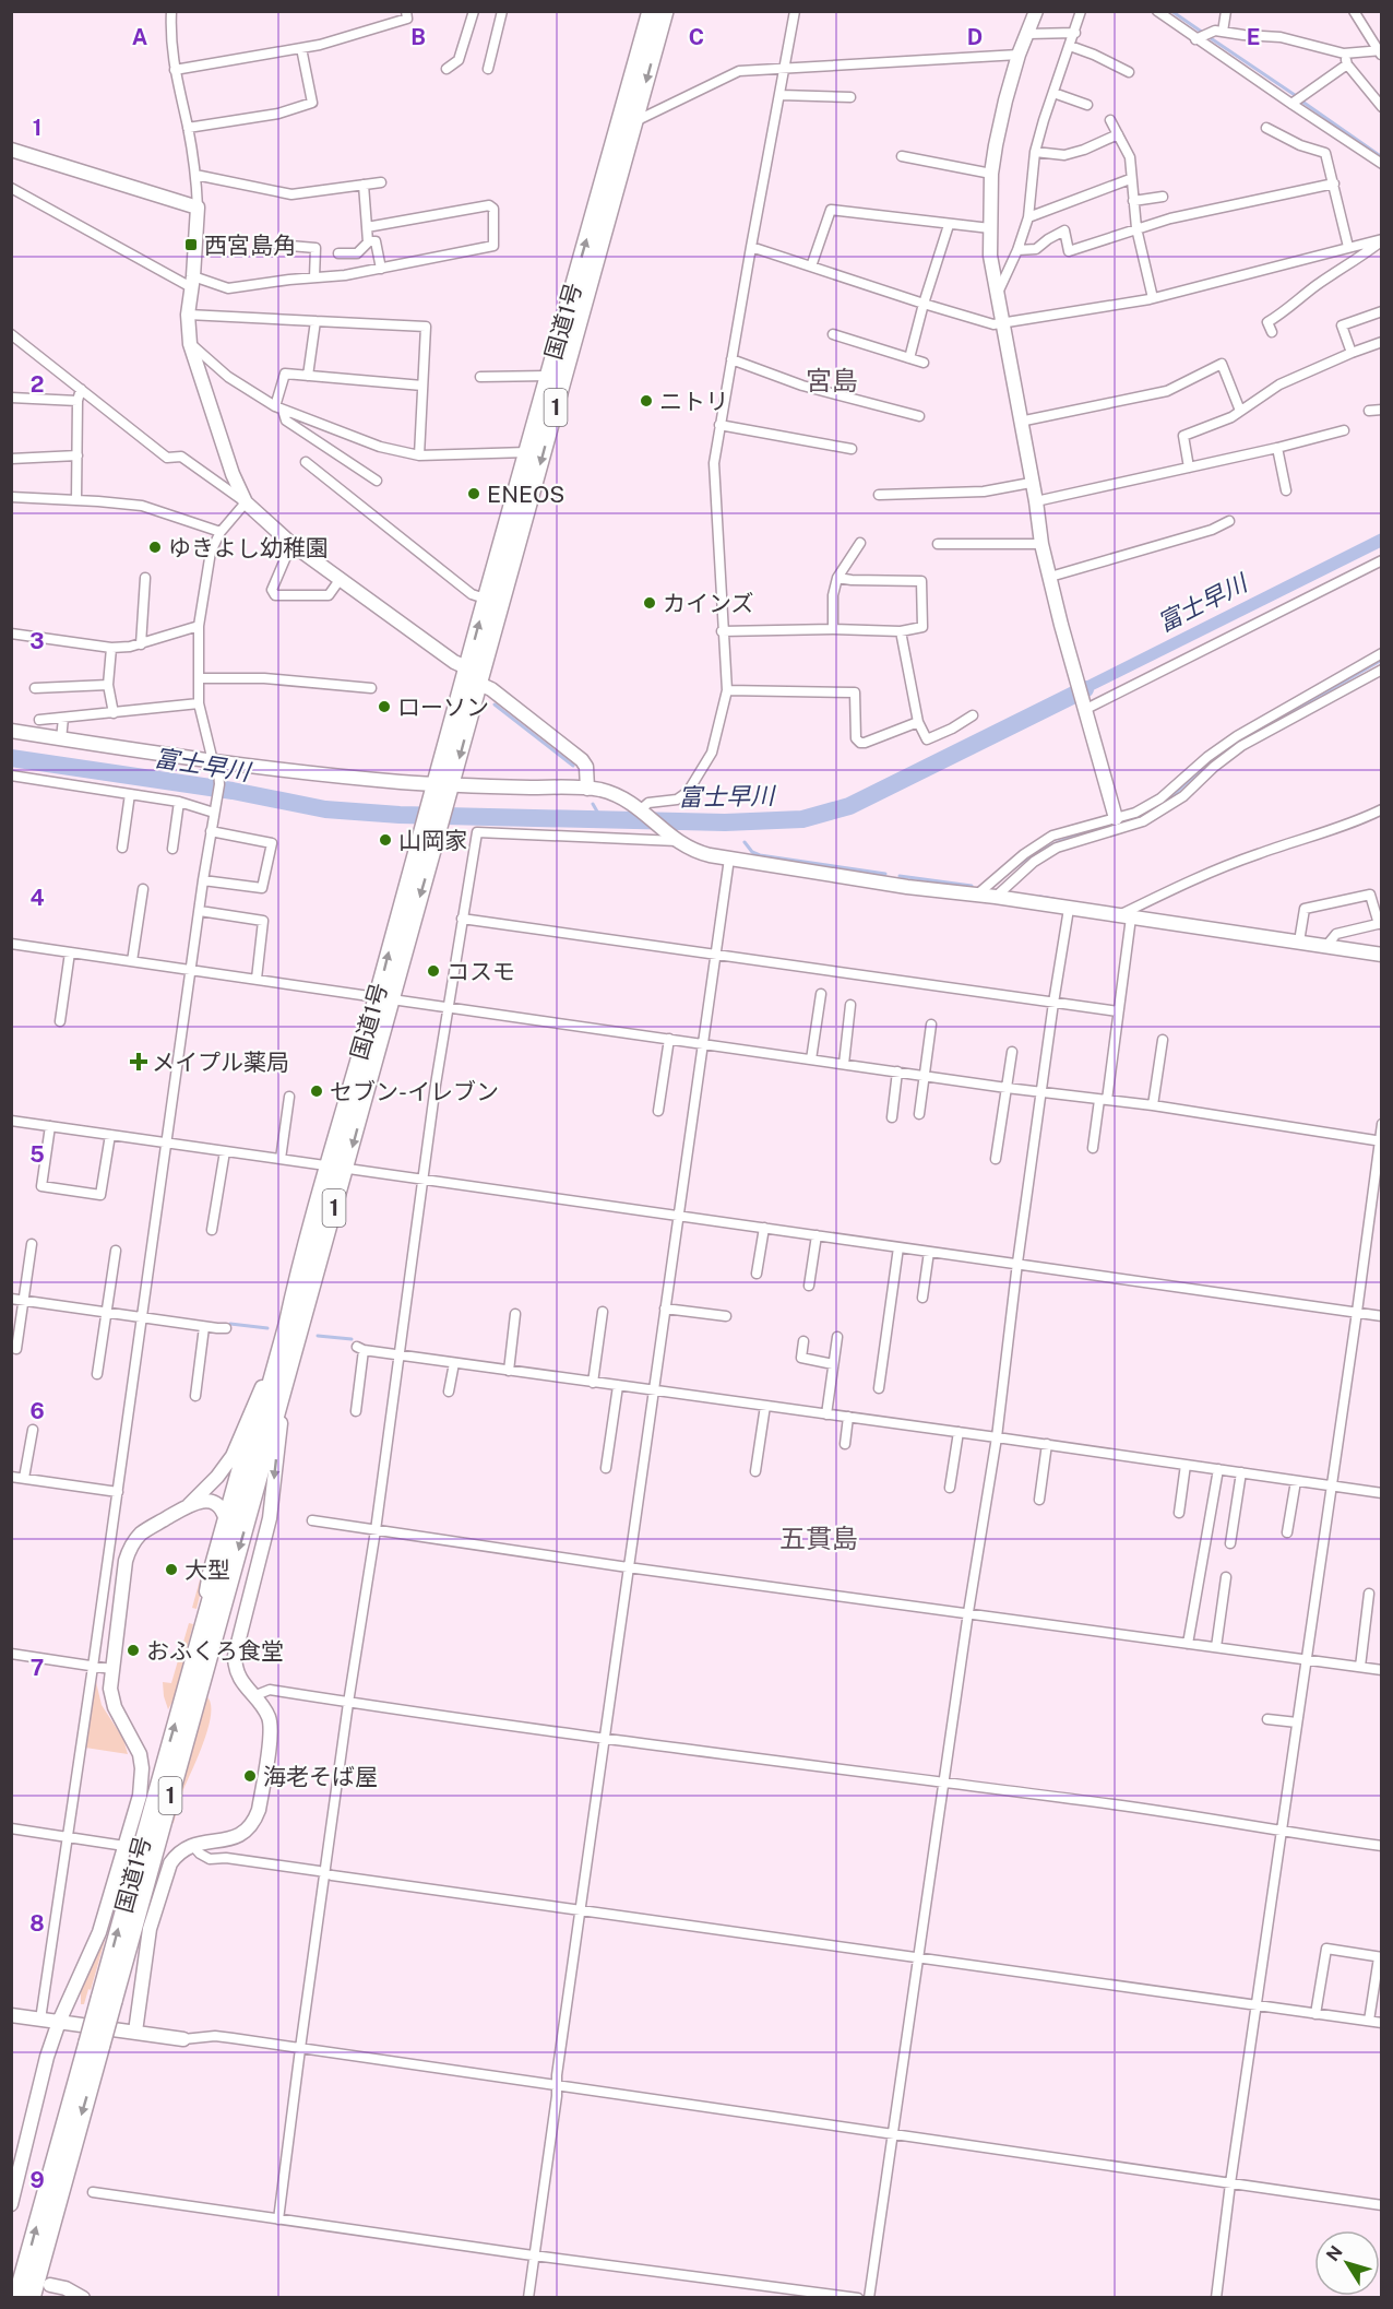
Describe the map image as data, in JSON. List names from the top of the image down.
{
  "streets": {
    "highway": ["国道1号", "1"]
  },
  "districts": ["宮島", "五貫島"],
  "water": ["富士早川"],
  "places": {
    "transit": ["西宮島角"],
    "other": [
      "ニトリ",
      "ENEOS",
      "ゆきよし幼稚園",
      "カインズ",
      "ローソン",
      "山岡家",
      "コスモ",
      "セブン-イレブン",
      "大型",
      "おふくろ食堂",
      "海老そば屋"
    ],
    "health": ["メイプル薬局"]
  },
  "north": "top left",
  "grid": {
    "columns": [
      "A",
      "B",
      "C",
      "D",
      "E"
    ],
    "rows": [
      "1",
      "2",
      "3",
      "4",
      "5",
      "6",
      "7",
      "8",
      "9"
    ]
  }
}
